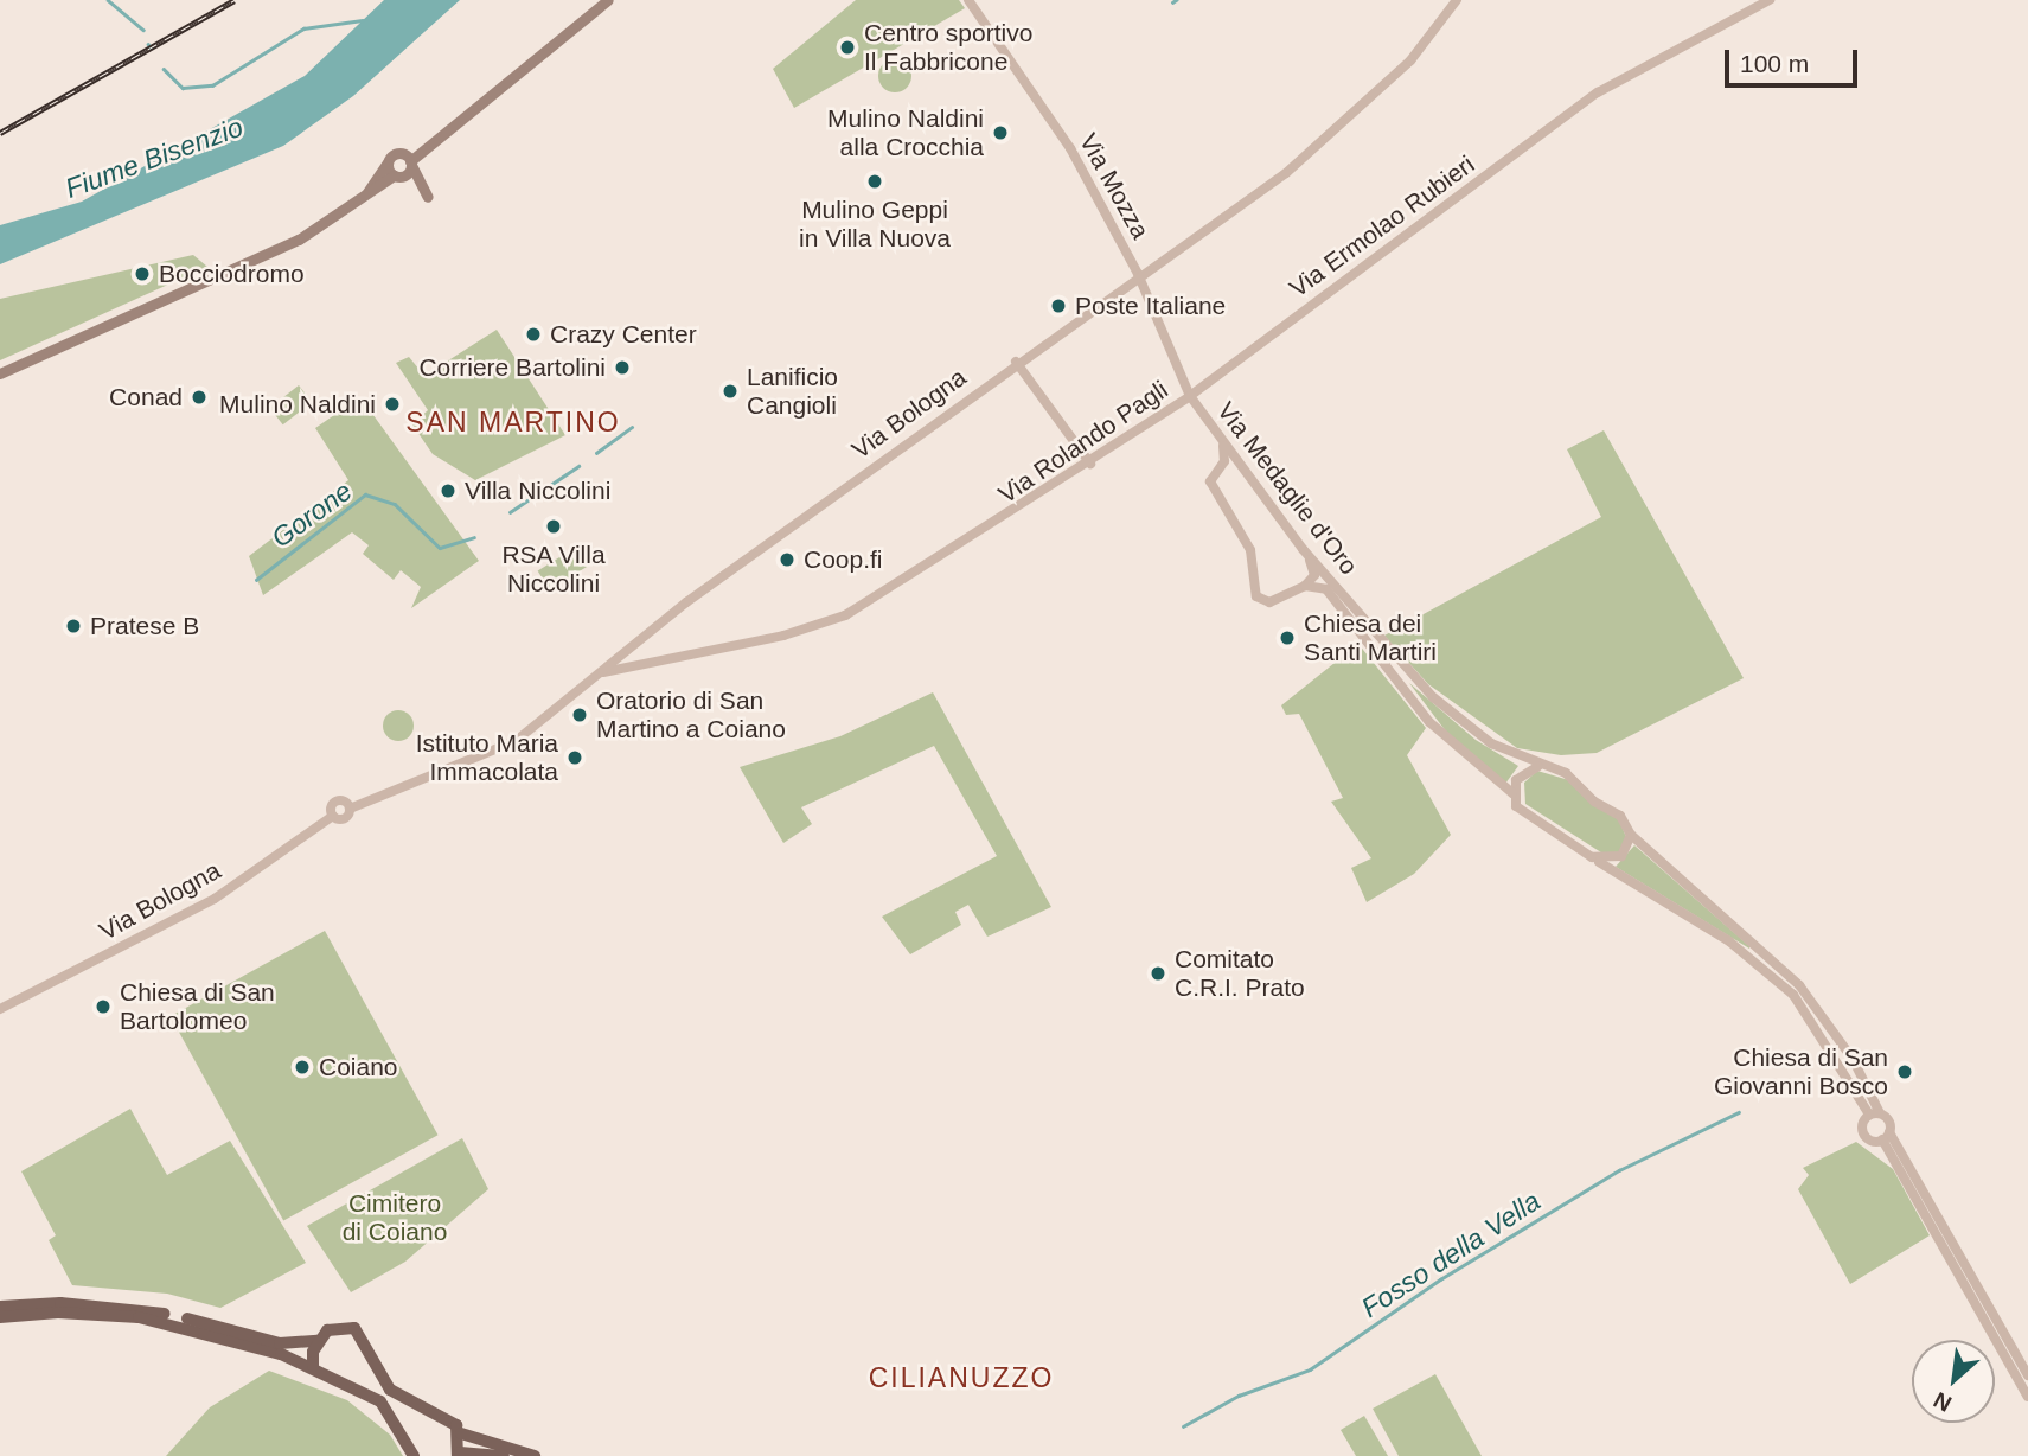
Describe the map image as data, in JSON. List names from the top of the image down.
{
  "streets": {
    "street": [
      "Via Mozza",
      "Via Ermolao Rubieri",
      "Via Bologna",
      "Via Rolando Pagli",
      "Via Medaglie d'Oro"
    ]
  },
  "crossings": [
    ["Via Mozza", "Via Ermolao Rubieri"],
    ["Via Mozza", "Via Bologna"],
    ["Via Mozza", "Via Rolando Pagli"],
    ["Via Mozza", "Via Medaglie d'Oro"],
    ["Via Ermolao Rubieri", "Via Rolando Pagli"],
    ["Via Ermolao Rubieri", "Via Medaglie d'Oro"],
    ["Via Bologna", "Via Rolando Pagli"],
    ["Via Rolando Pagli", "Via Medaglie d'Oro"]
  ],
  "districts": ["SAN MARTINO", "CILIANUZZO"],
  "water": ["Fiume Bisenzio", "Gorone", "Fosso della Vella"],
  "parks": ["Cimitero di Coiano"],
  "places": [
    "Centro sportivo Il Fabbricone",
    "Mulino Naldini alla Crocchia",
    "Mulino Geppi in Villa Nuova",
    "Bocciodromo",
    "Poste Italiane",
    "Crazy Center",
    "Corriere Bartolini",
    "Lanificio Cangioli",
    "Conad",
    "Mulino Naldini",
    "Villa Niccolini",
    "RSA Villa Niccolini",
    "Coop.fi",
    "Pratese B",
    "Chiesa dei Santi Martiri",
    "Oratorio di San Martino a Coiano",
    "Istituto Maria Immacolata",
    "Comitato C.R.I. Prato",
    "Chiesa di San Bartolomeo",
    "Coiano",
    "Chiesa di San Giovanni Bosco"
  ],
  "scale_bar": "100 m",
  "north": "bottom left"
}
